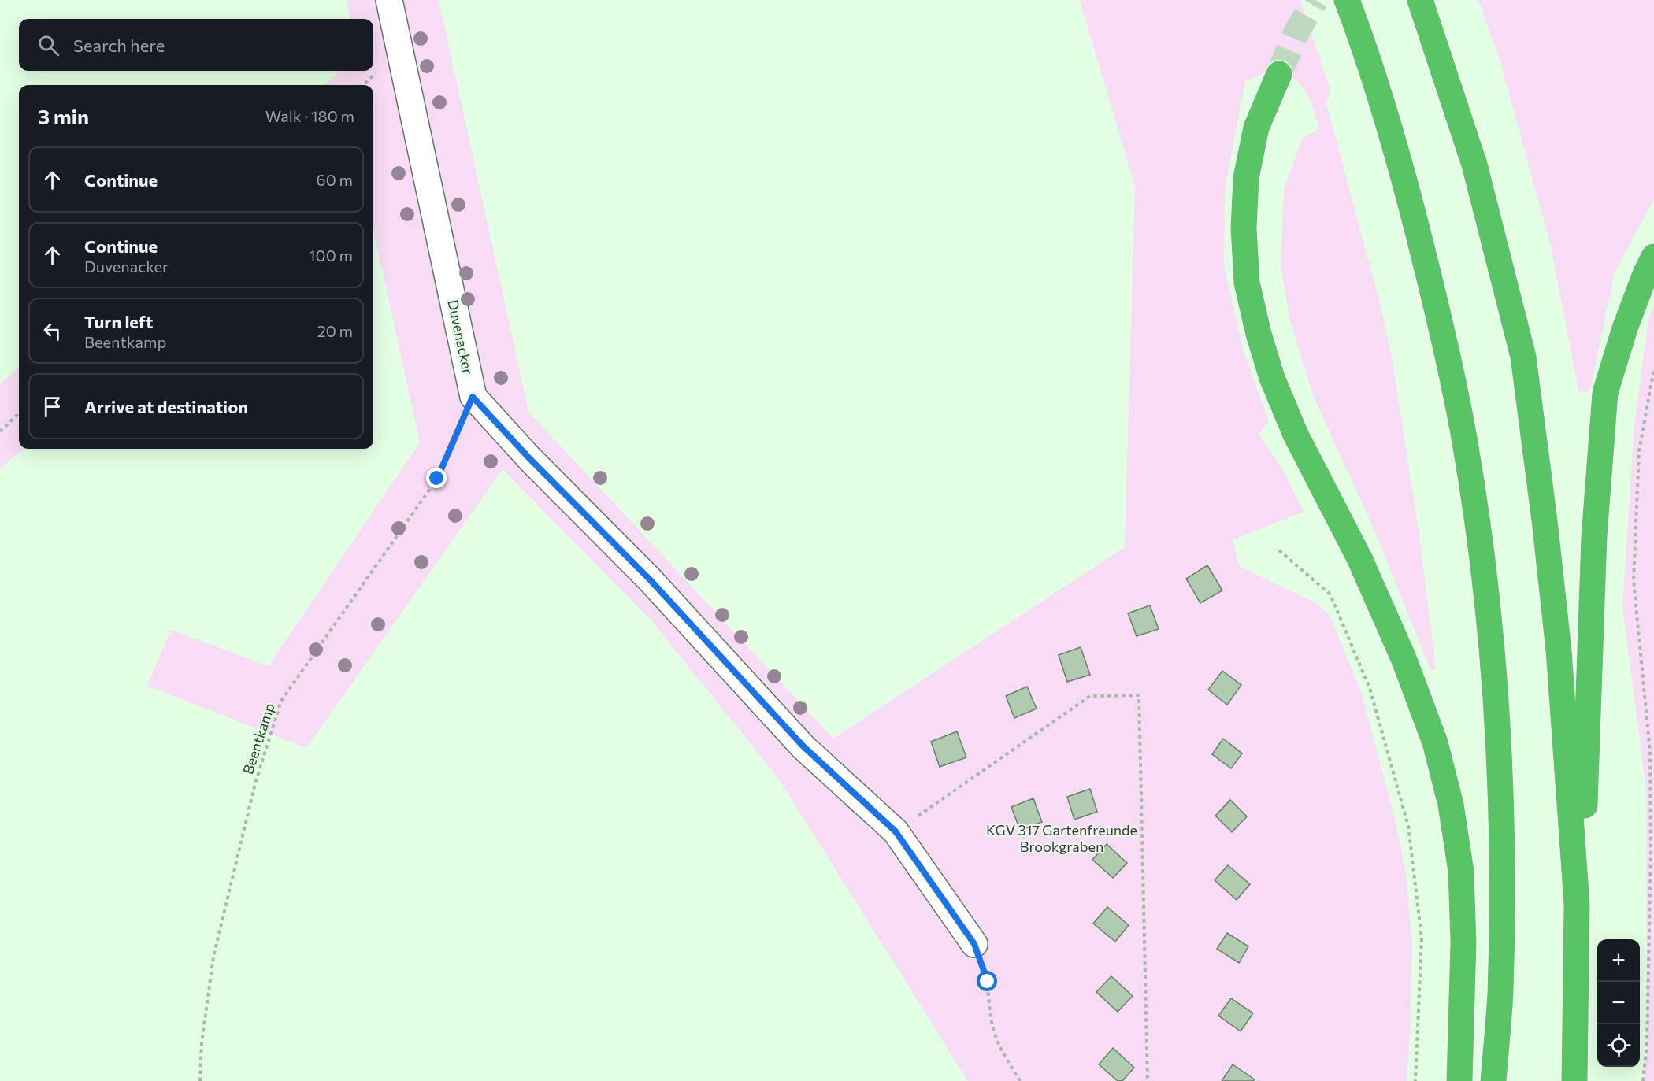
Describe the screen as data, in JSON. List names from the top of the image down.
{
  "streets": {
    "street": ["Duvenacker"],
    "path": ["Beentkamp"]
  },
  "crossings": [
    ["Duvenacker", "Beentkamp"]
  ],
  "parks": ["KGV 317 Gartenfreunde Brookgraben"],
  "page": {
    "search": "Search here",
    "heading": ["3 min", "Walk · 180 m"],
    "list": [
      ["Continue", "60 m"],
      ["Continue", "Duvenacker", "100 m"],
      ["Turn left", "Beentkamp", "20 m"],
      "Arrive at destination"
    ],
    "map_buttons": ["+", "−"]
  }
}
